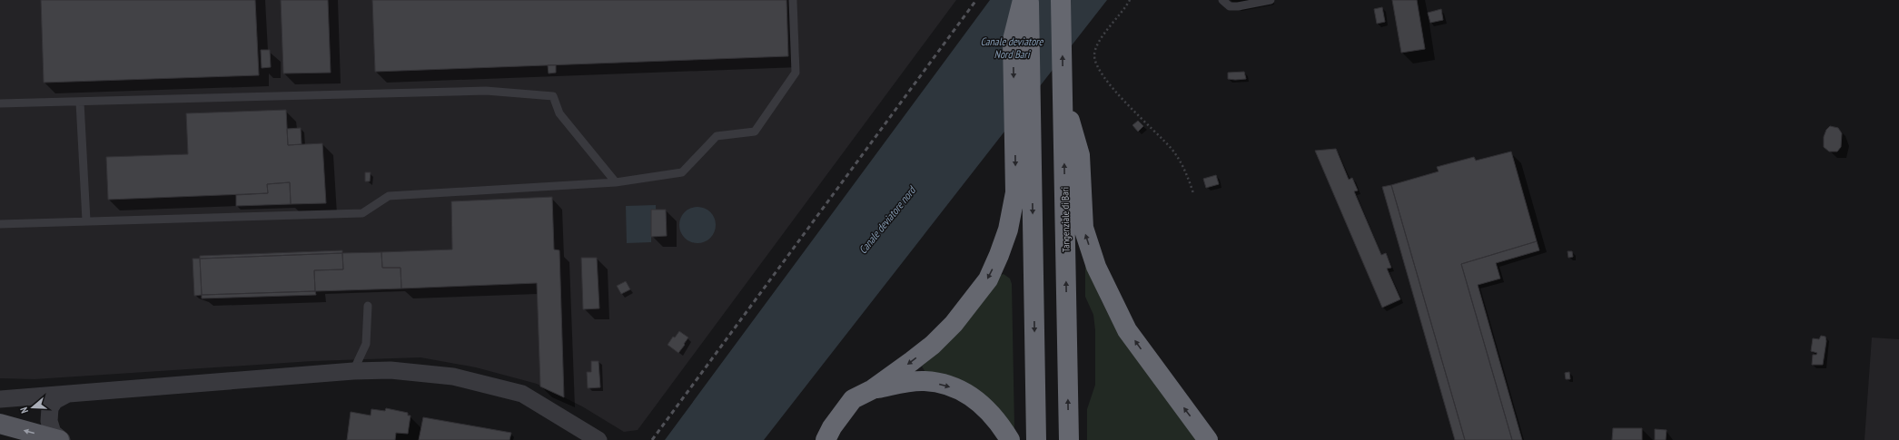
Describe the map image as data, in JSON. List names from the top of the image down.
{
  "streets": {
    "highway": ["Tangenziale di Bari"]
  },
  "water": ["Canale deviatore Nord Bari", "Canale deviatore nord"],
  "north": "left"
}
